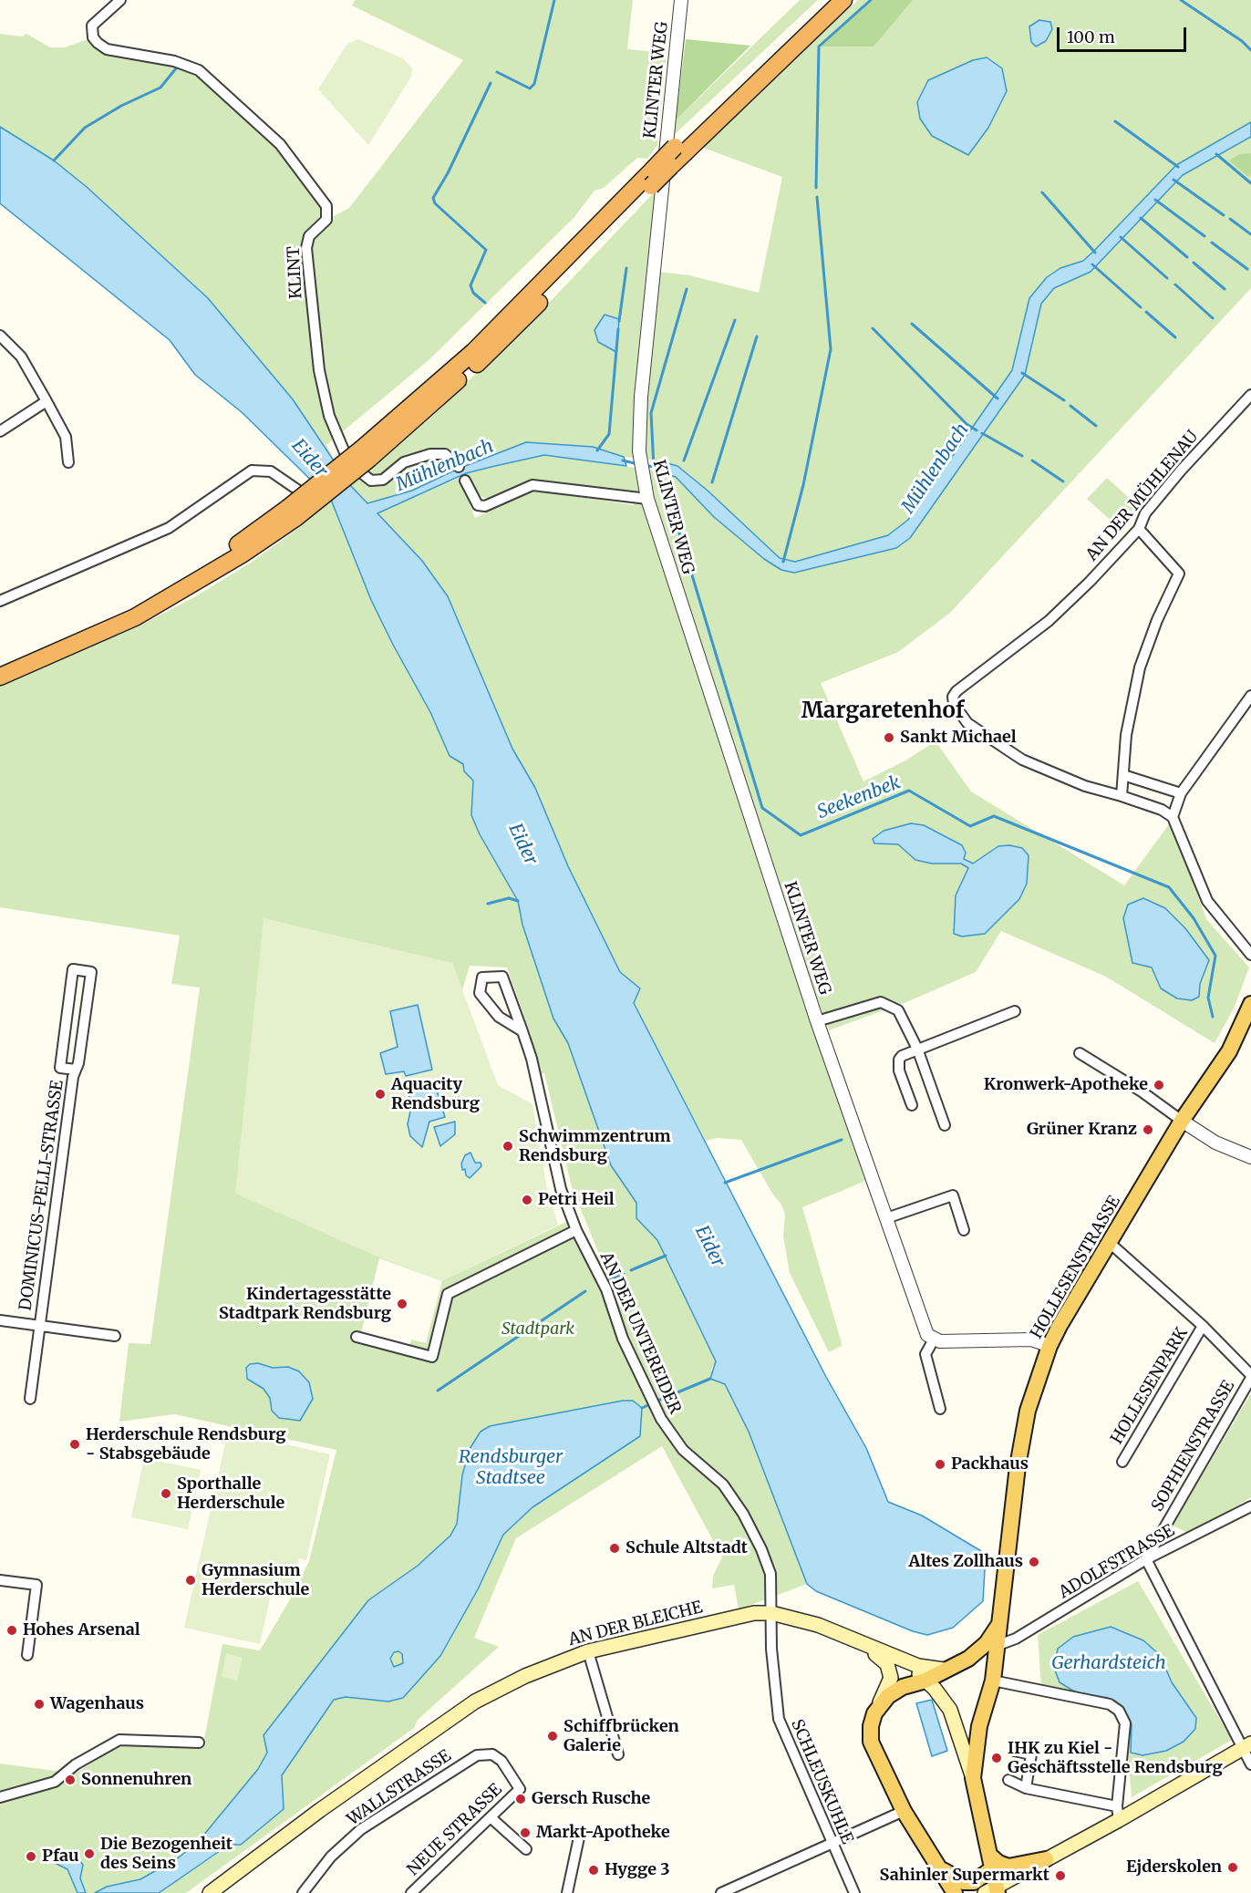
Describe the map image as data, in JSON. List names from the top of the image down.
{
  "streets": {
    "main road": ["HOLLESENSTRASSE", "AN DER BLEICHE"],
    "street": [
      "KLINTER WEG",
      "KLINT",
      "AN DER MÜHLENAU",
      "DOMINICUS-PELLI-STRASSE",
      "AN DER UNTEREIDER",
      "HOLLESENPARK",
      "SOPHIENSTRASSE",
      "ADOLFSTRASSE",
      "SCHLEUSKUHLE",
      "WALLSTRASSE",
      "NEUE STRASSE"
    ]
  },
  "crossings": [
    ["HOLLESENSTRASSE", "AN DER BLEICHE"],
    ["AN DER UNTEREIDER", "AN DER BLEICHE"],
    ["AN DER UNTEREIDER", "SCHLEUSKUHLE"],
    ["SOPHIENSTRASSE", "ADOLFSTRASSE"],
    ["AN DER BLEICHE", "SCHLEUSKUHLE"],
    ["WALLSTRASSE", "NEUE STRASSE"]
  ],
  "districts": ["Margaretenhof"],
  "water": [
    "Eider",
    "Mühlenbach",
    "Seekenbek",
    "Rendsburger Stadtsee",
    "Gerhardsteich"
  ],
  "parks": ["Stadtpark"],
  "places": [
    "Sankt Michael",
    "Kronwerk-Apotheke",
    "Aquacity Rendsburg",
    "Grüner Kranz",
    "Schwimmzentrum Rendsburg",
    "Petri Heil",
    "Kindertagesstätte Stadtpark Rendsburg",
    "Herderschule Rendsburg - Stabsgebäude",
    "Packhaus",
    "Sporthalle Herderschule",
    "Schule Altstadt",
    "Altes Zollhaus",
    "Gymnasium Herderschule",
    "Hohes Arsenal",
    "Wagenhaus",
    "Schiffbrücken Galerie",
    "IHK zu Kiel - Geschäftsstelle Rendsburg",
    "Sonnenuhren",
    "Gersch Rusche",
    "Markt-Apotheke",
    "Die Bezogenheit des Seins",
    "Pfau",
    "Ejderskolen",
    "Hygge 3",
    "Sahinler Supermarkt"
  ],
  "scale_bar": "100 m"
}
